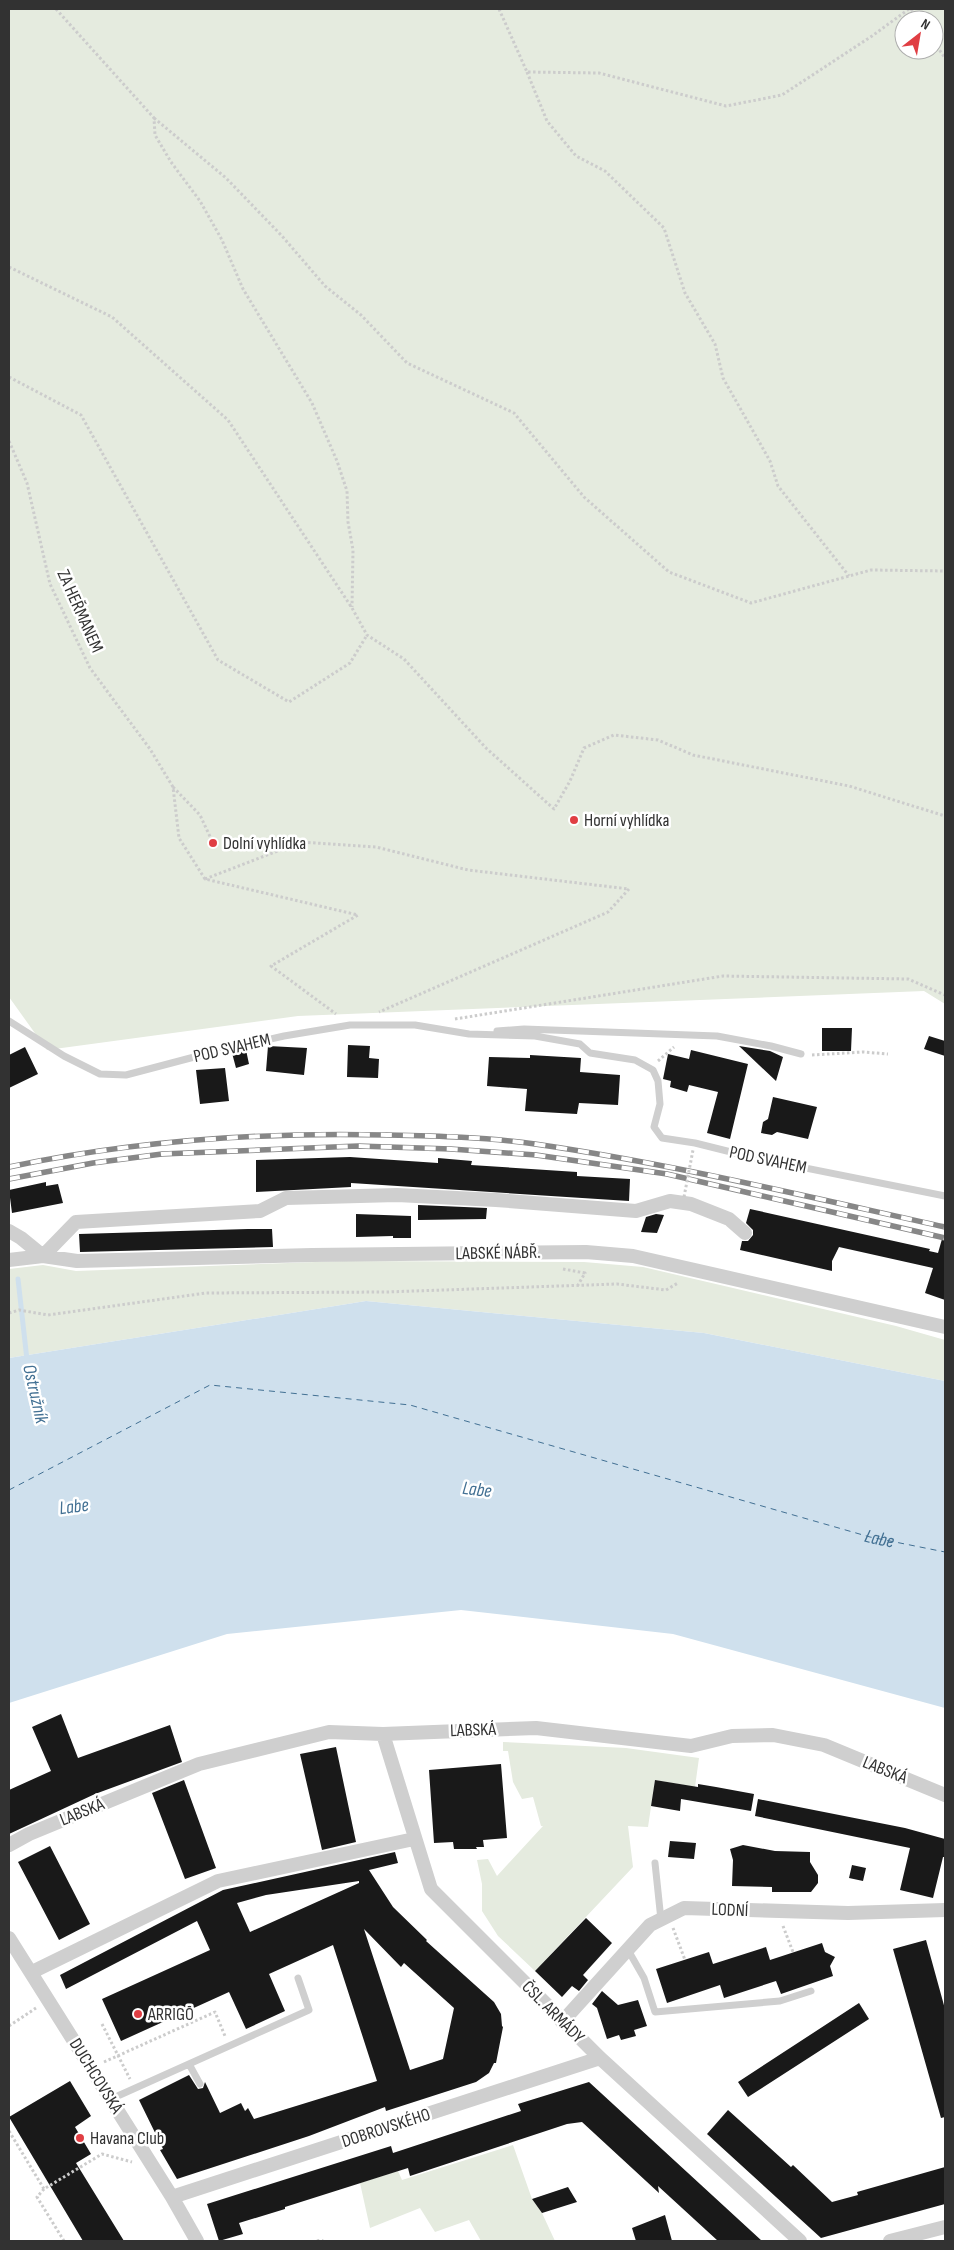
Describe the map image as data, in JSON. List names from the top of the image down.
{
  "streets": {
    "street": [
      "LABSKÉ NÁBŘ.",
      "LABSKÁ",
      "LODNÍ",
      "ČSL. ARMÁDY",
      "DUCHCOVSKÁ",
      "DOBROVSKÉHO"
    ],
    "lane": ["POD SVAHEM"],
    "path": ["ZA HEŘMANEM"]
  },
  "crossings": [
    ["LABSKÁ", "ČSL. ARMÁDY"],
    ["LODNÍ", "ČSL. ARMÁDY"],
    ["ČSL. ARMÁDY", "DOBROVSKÉHO"],
    ["DUCHCOVSKÁ", "DOBROVSKÉHO"]
  ],
  "water": ["Ostružník", "Labe"],
  "places": [
    "Horní vyhlídka",
    "Dolní vyhlídka",
    "ARRIGŌ",
    "Havana Club"
  ],
  "north": "top right"
}
